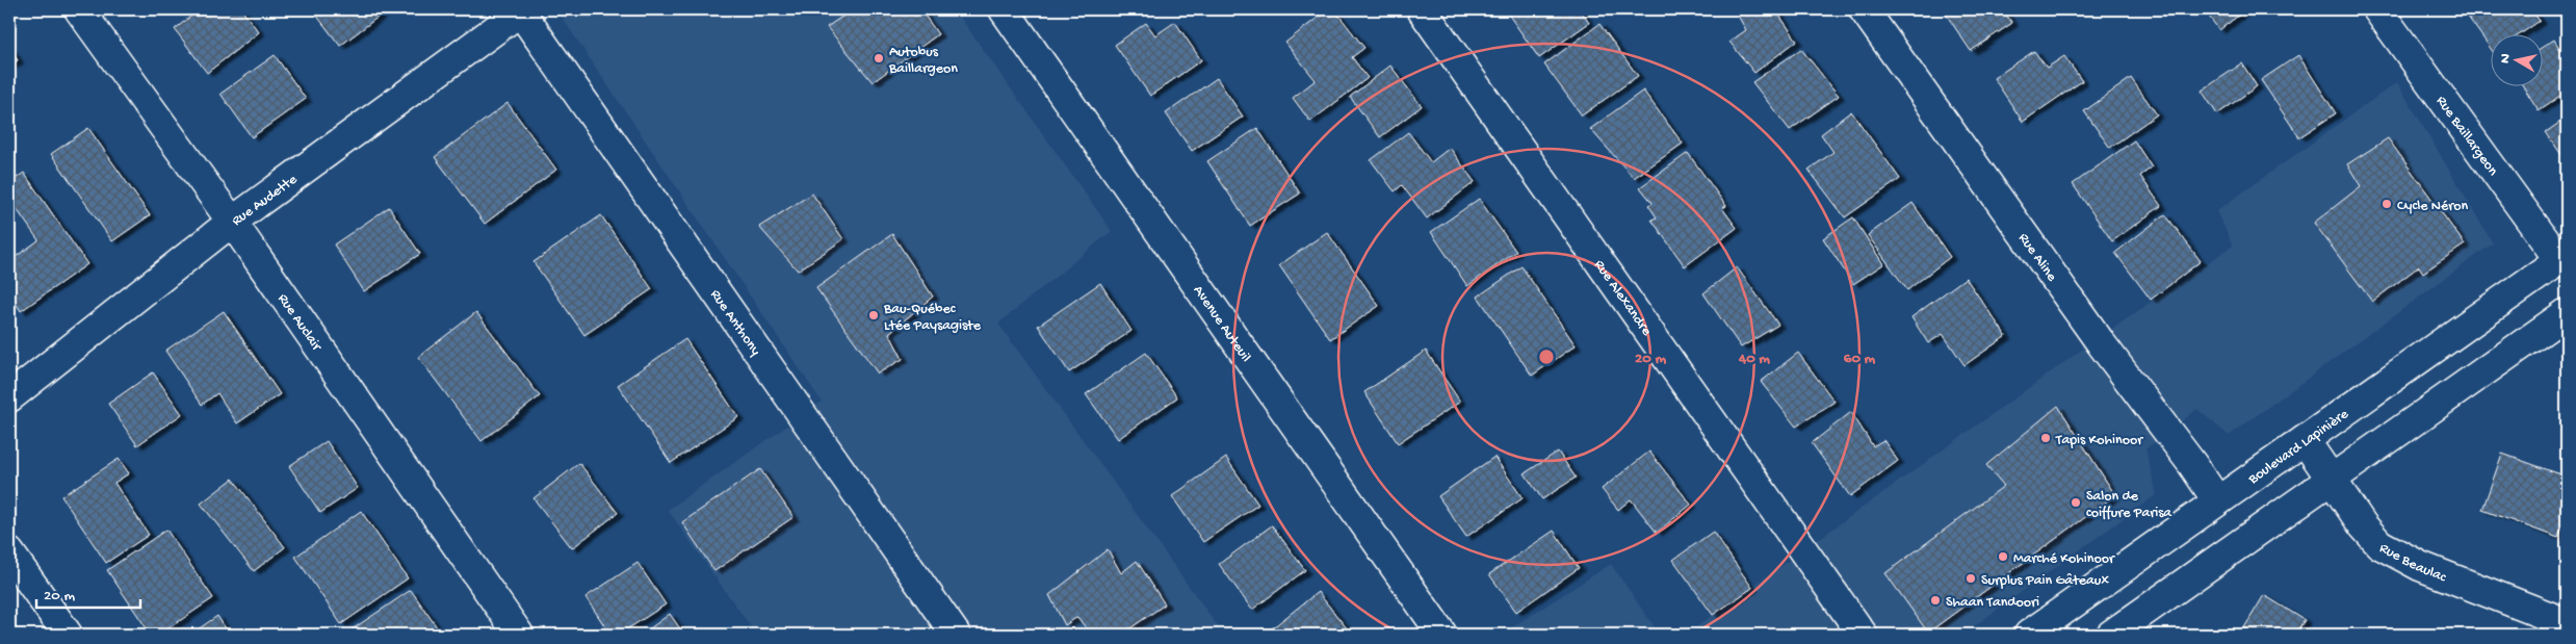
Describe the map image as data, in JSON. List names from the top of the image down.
{
  "streets": {
    "street": [
      "Rue Baillargeon",
      "Rue Audette",
      "Rue Aline",
      "Rue Alexandre",
      "Rue Auclair",
      "Rue Anthony",
      "Avenue Auteuil",
      "Boulevard Lapinière",
      "Rue Beaulac"
    ]
  },
  "crossings": [
    ["Rue Baillargeon", "Boulevard Lapinière"],
    ["Rue Audette", "Rue Auclair"],
    ["Rue Audette", "Rue Anthony"],
    ["Rue Aline", "Boulevard Lapinière"],
    ["Boulevard Lapinière", "Rue Beaulac"]
  ],
  "places": [
    "Autobus Baillargeon",
    "Cycle Néron",
    "Bau-Québec Ltée Paysagiste",
    "Tapis Kohinoor",
    "Salon de coiffure Parisa",
    "Marché Kohinoor",
    "Surplus Pain Gâteaux",
    "Shaan Tandoori"
  ],
  "scale_bar": "20 m",
  "north": "left",
  "rings": ["20 m", "40 m", "60 m"]
}
